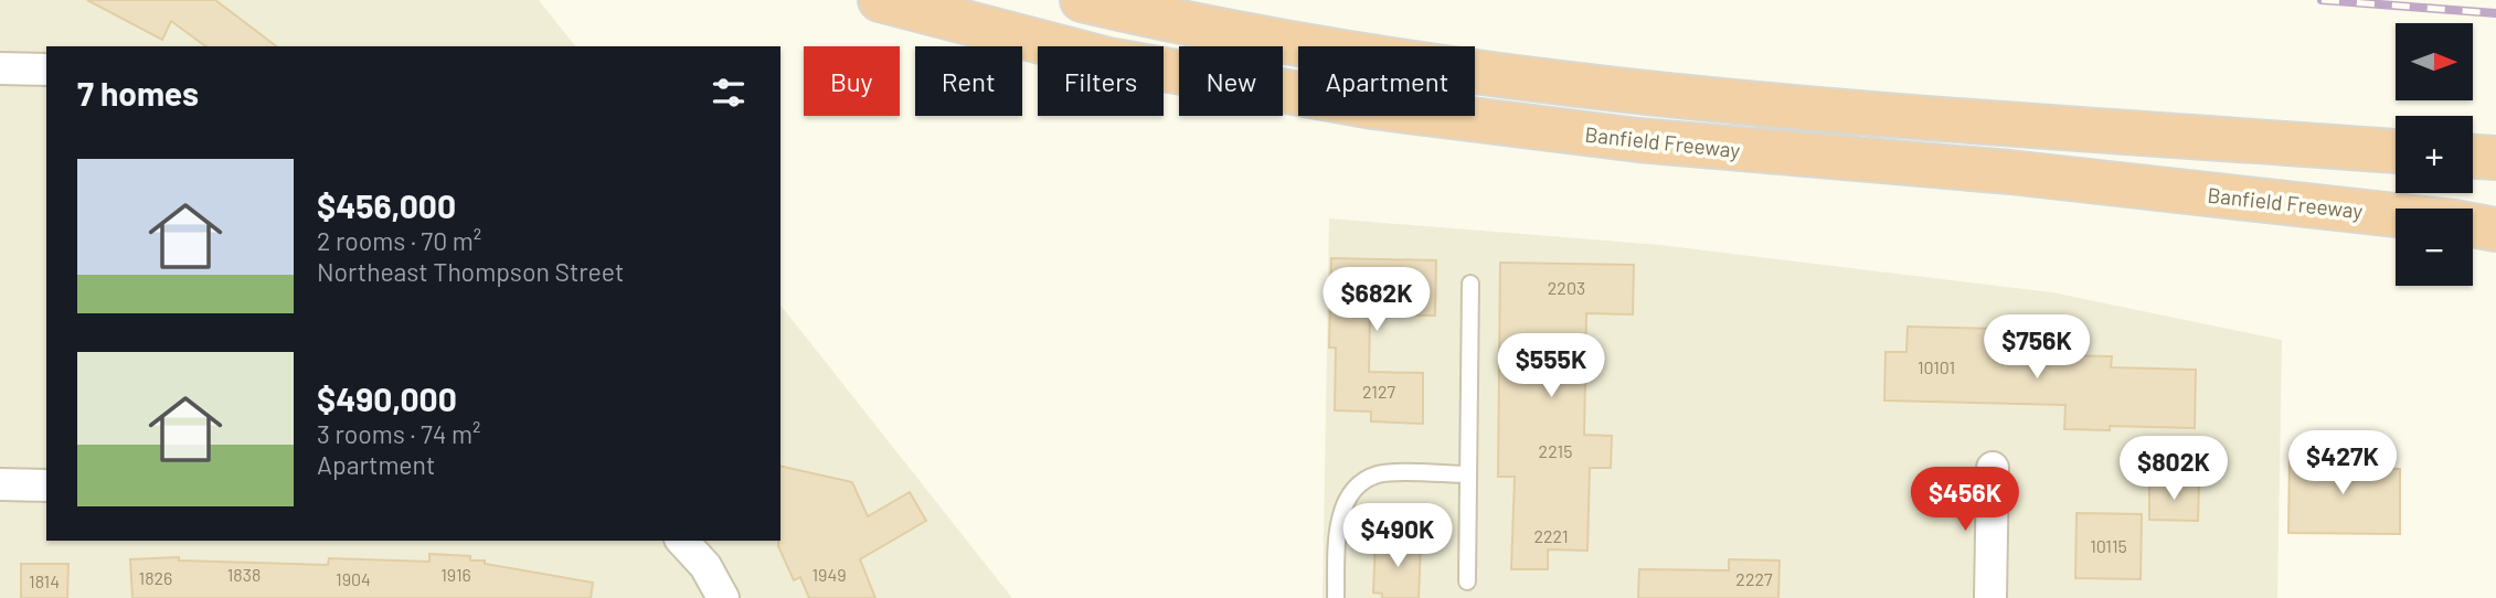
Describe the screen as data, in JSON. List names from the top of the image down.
{
  "streets": {
    "highway": ["Banfield Freeway"]
  },
  "house_numbers": [
    "2203",
    "10101",
    "2127",
    "2215",
    "2221",
    "10115",
    "1838",
    "1916",
    "1949",
    "1826",
    "1904",
    "2227",
    "1814"
  ],
  "north": "right",
  "page": {
    "map_buttons": ["+", "−"],
    "chip": [
      "Buy",
      "Rent",
      "Filters",
      "New",
      "Apartment"
    ],
    "heading": "7 homes",
    "list": [
      {
        "name": "$456,000",
        "note": "2 rooms · 70 m² · Northeast Thompson Street"
      },
      {
        "name": "$490,000",
        "note": "3 rooms · 74 m² · Apartment"
      }
    ],
    "price": [
      "$682K",
      "$756K",
      "$555K",
      "$427K",
      "$802K",
      "$456K",
      "$490K"
    ]
  }
}
